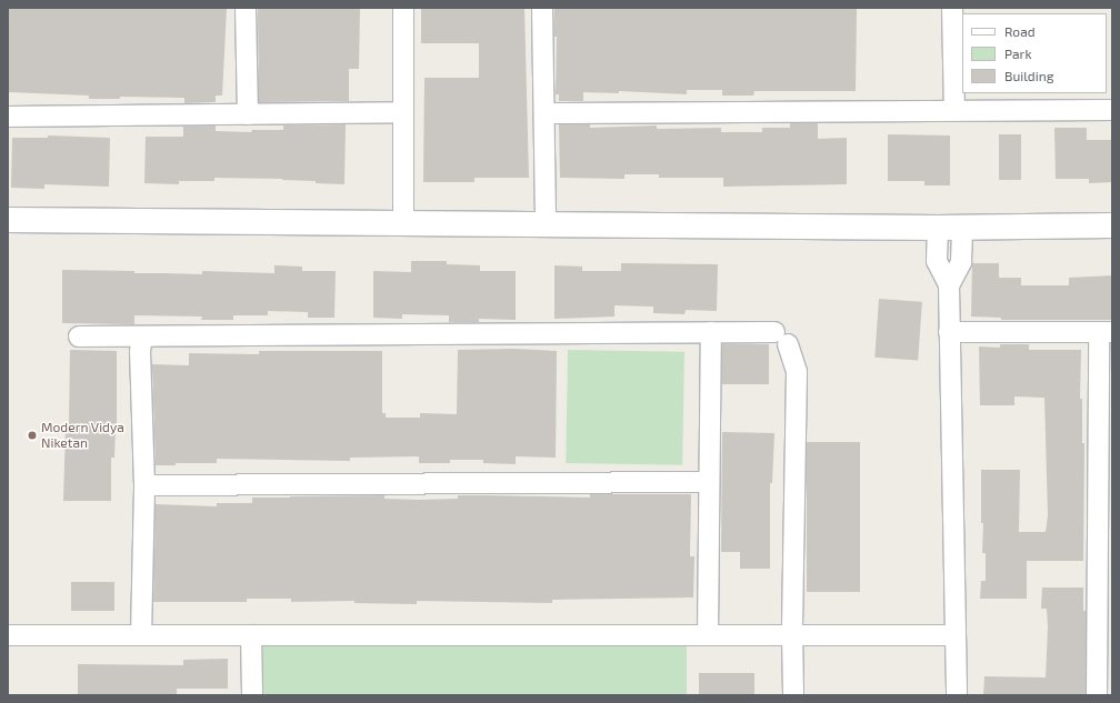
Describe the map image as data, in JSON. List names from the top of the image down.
{
  "places": ["Modern Vidya Niketan"],
  "legend": ["Road", "Park", "Building"]
}
